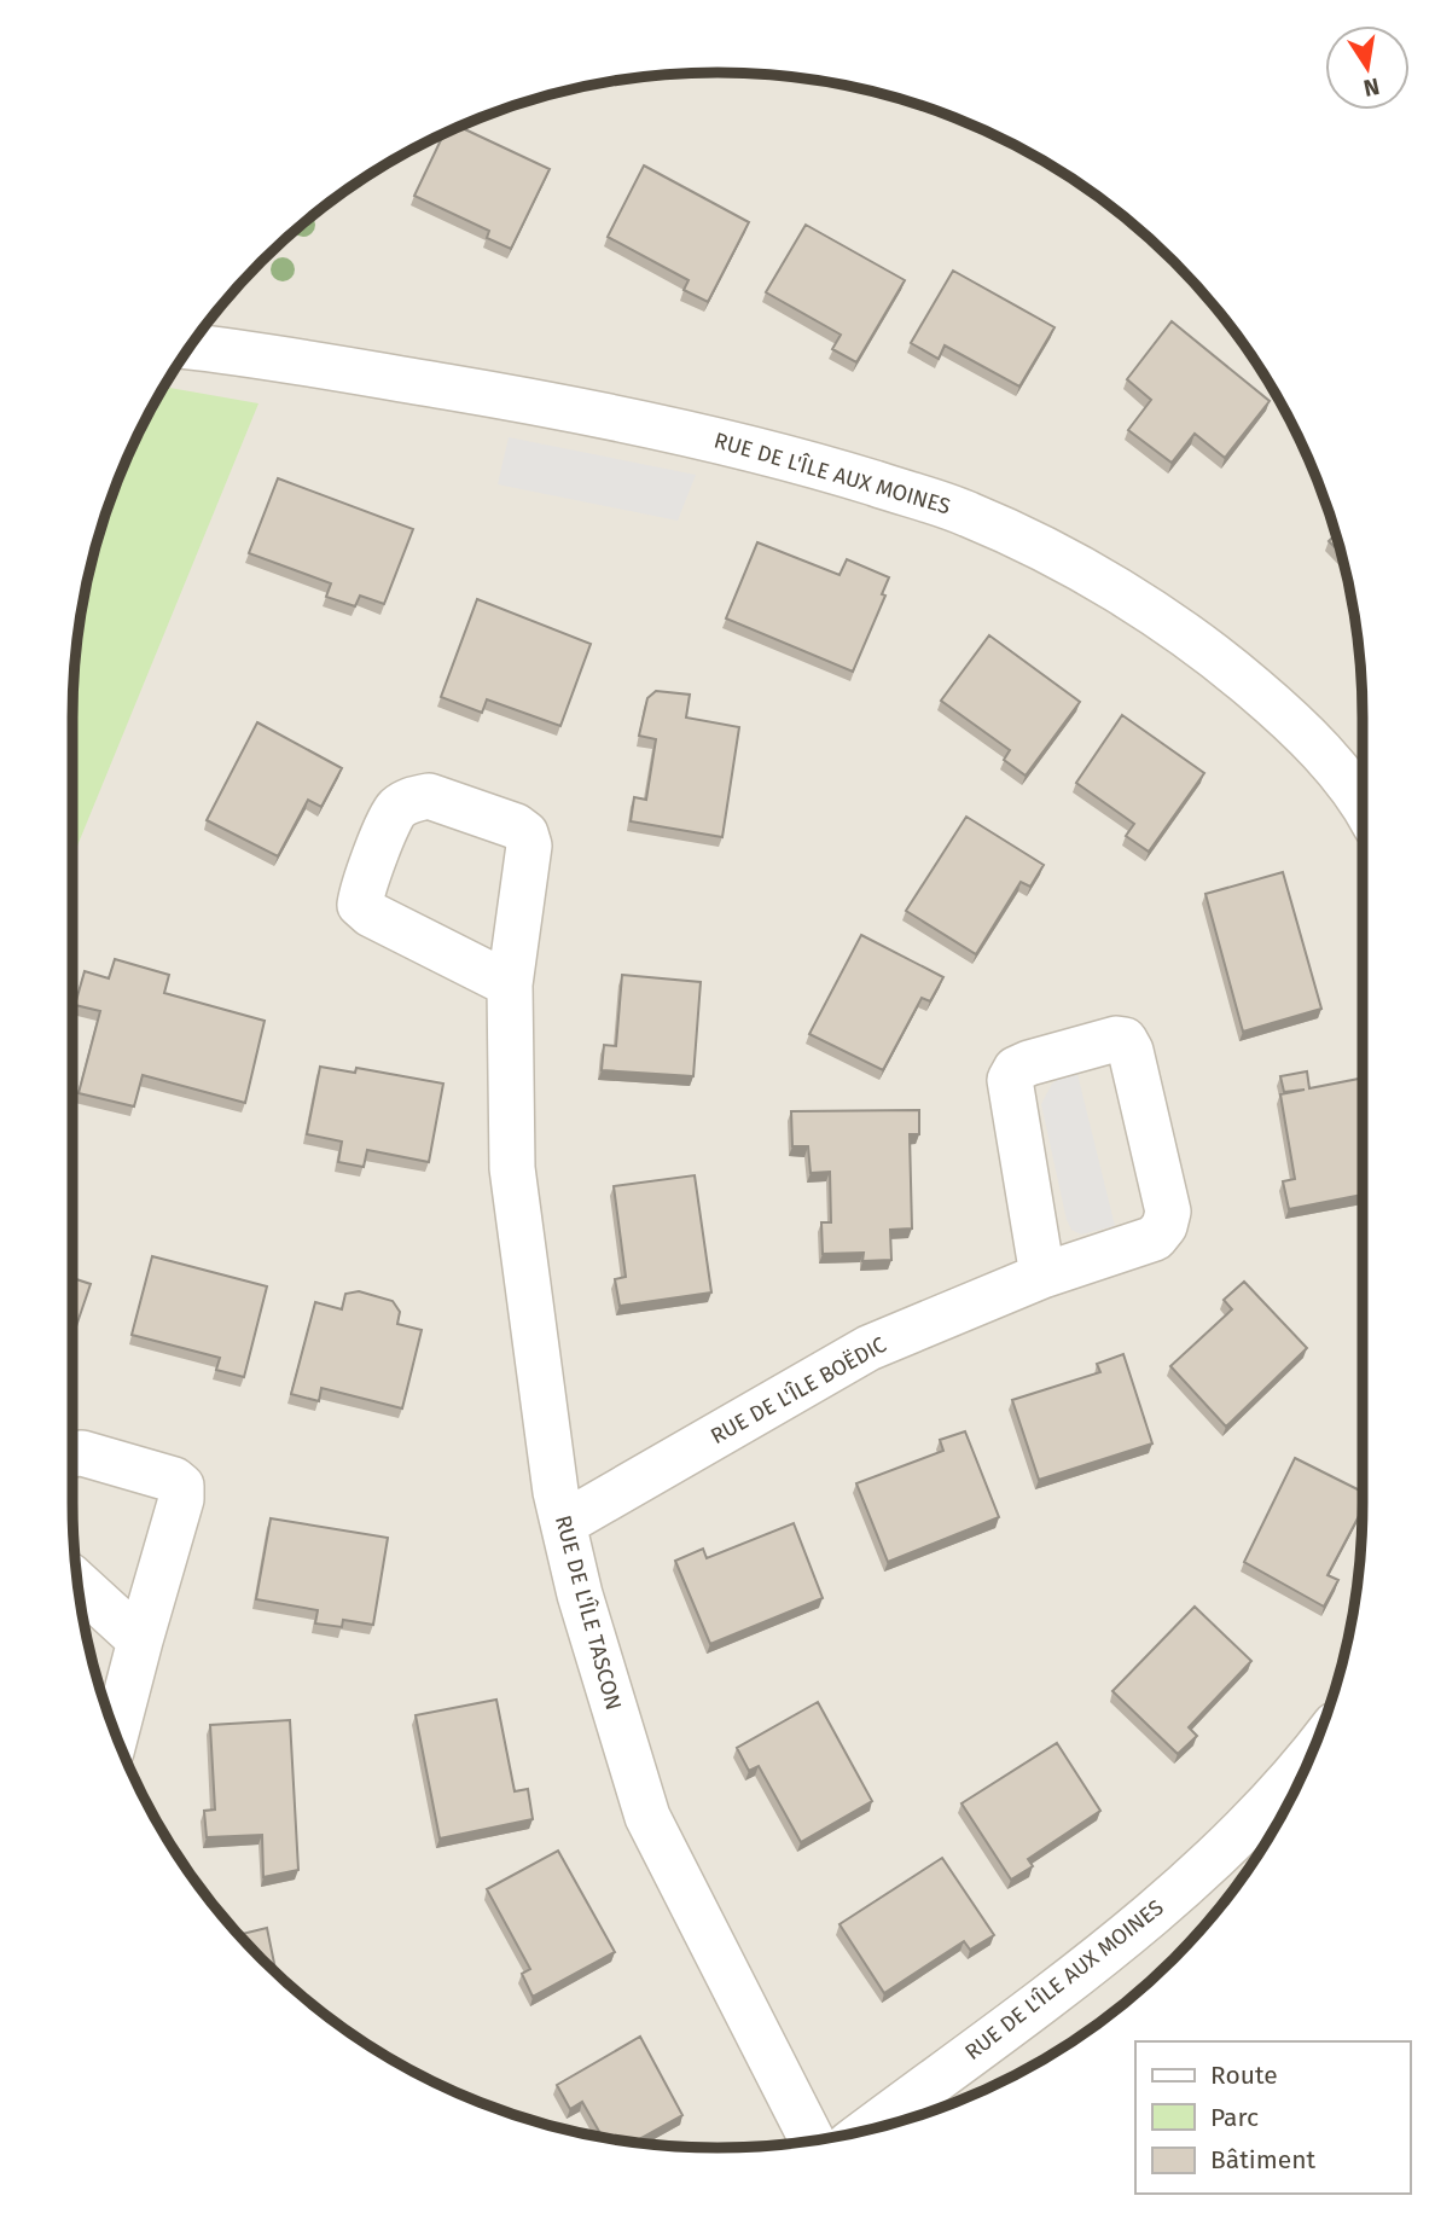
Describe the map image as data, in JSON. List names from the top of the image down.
{
  "streets": {
    "street": ["RUE DE L'ÎLE AUX MOINES", "RUE DE L'ÎLE BOËDIC", "RUE DE L'ÎLE TASCON"]
  },
  "crossings": [
    ["RUE DE L'ÎLE BOËDIC", "RUE DE L'ÎLE TASCON"]
  ],
  "legend": ["Route", "Parc", "Bâtiment"],
  "north": "bottom"
}
